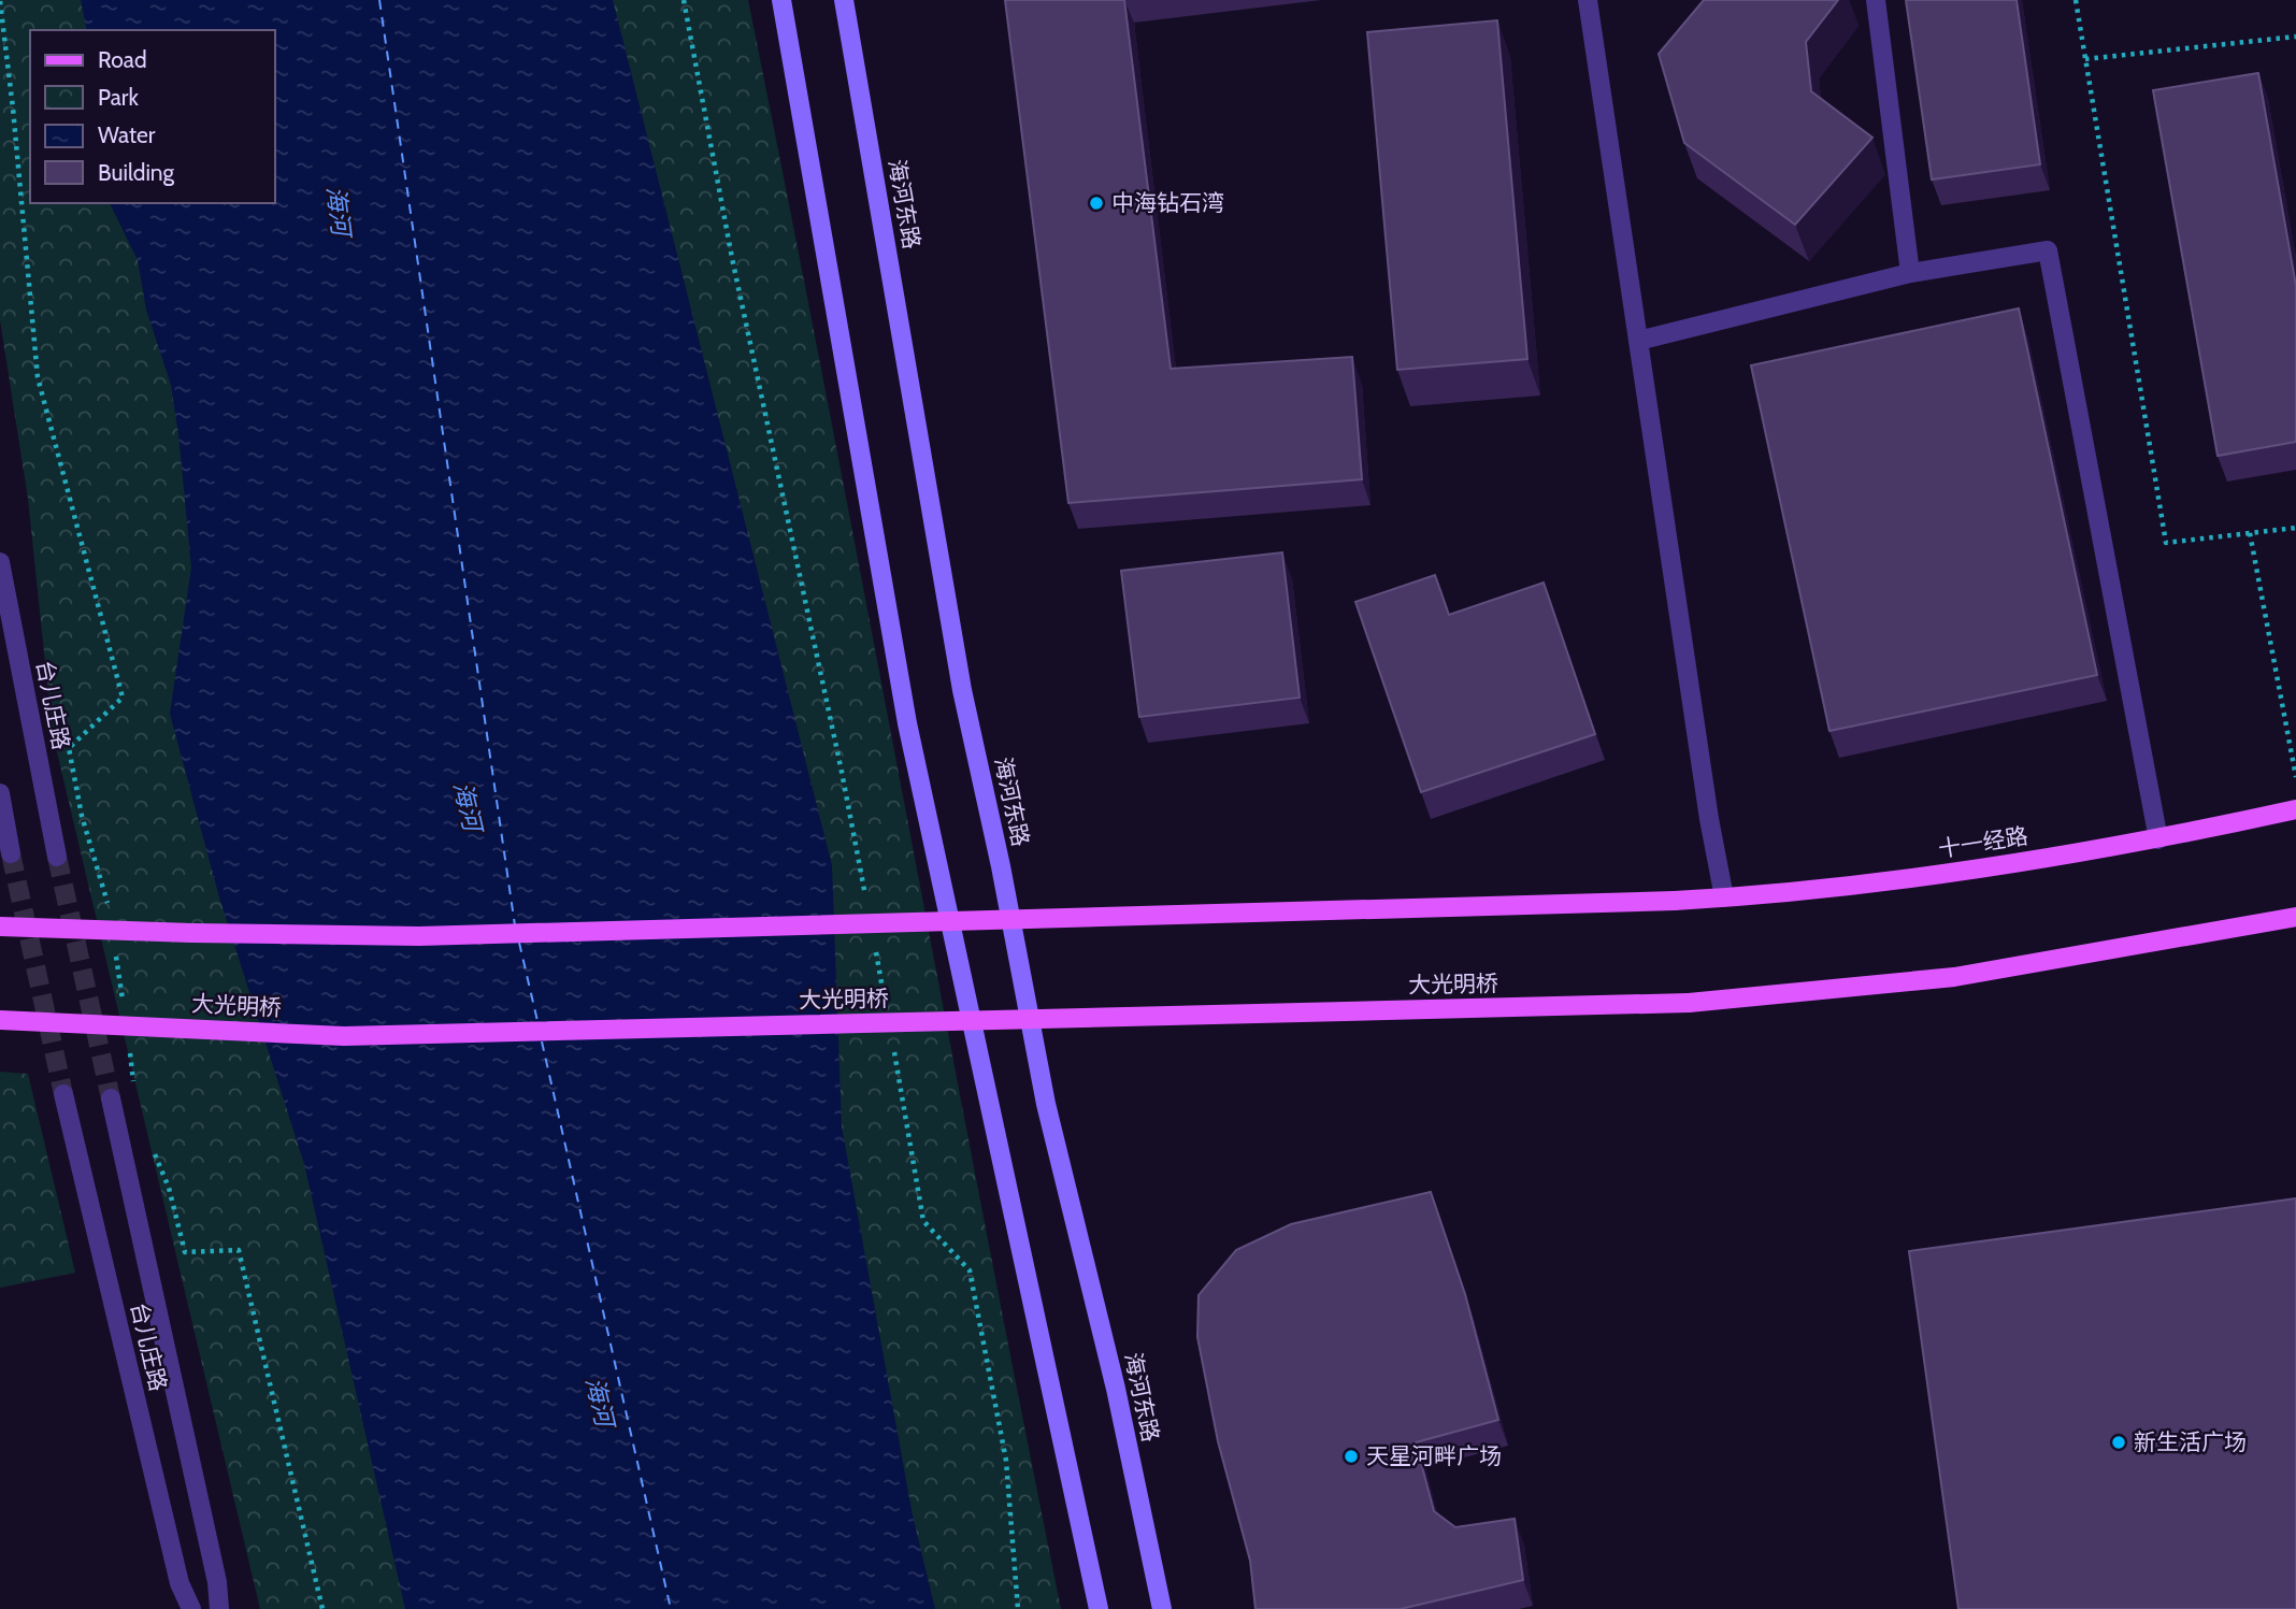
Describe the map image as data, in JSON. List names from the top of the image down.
{
  "streets": {
    "main road": ["海河东路", "十一经路", "大光明桥"],
    "street": ["台儿庄路"]
  },
  "water": ["海河"],
  "places": ["中海钻石湾", "新生活广场", "天星河畔广场"],
  "legend": [
    "Road",
    "Park",
    "Water",
    "Building"
  ]
}
